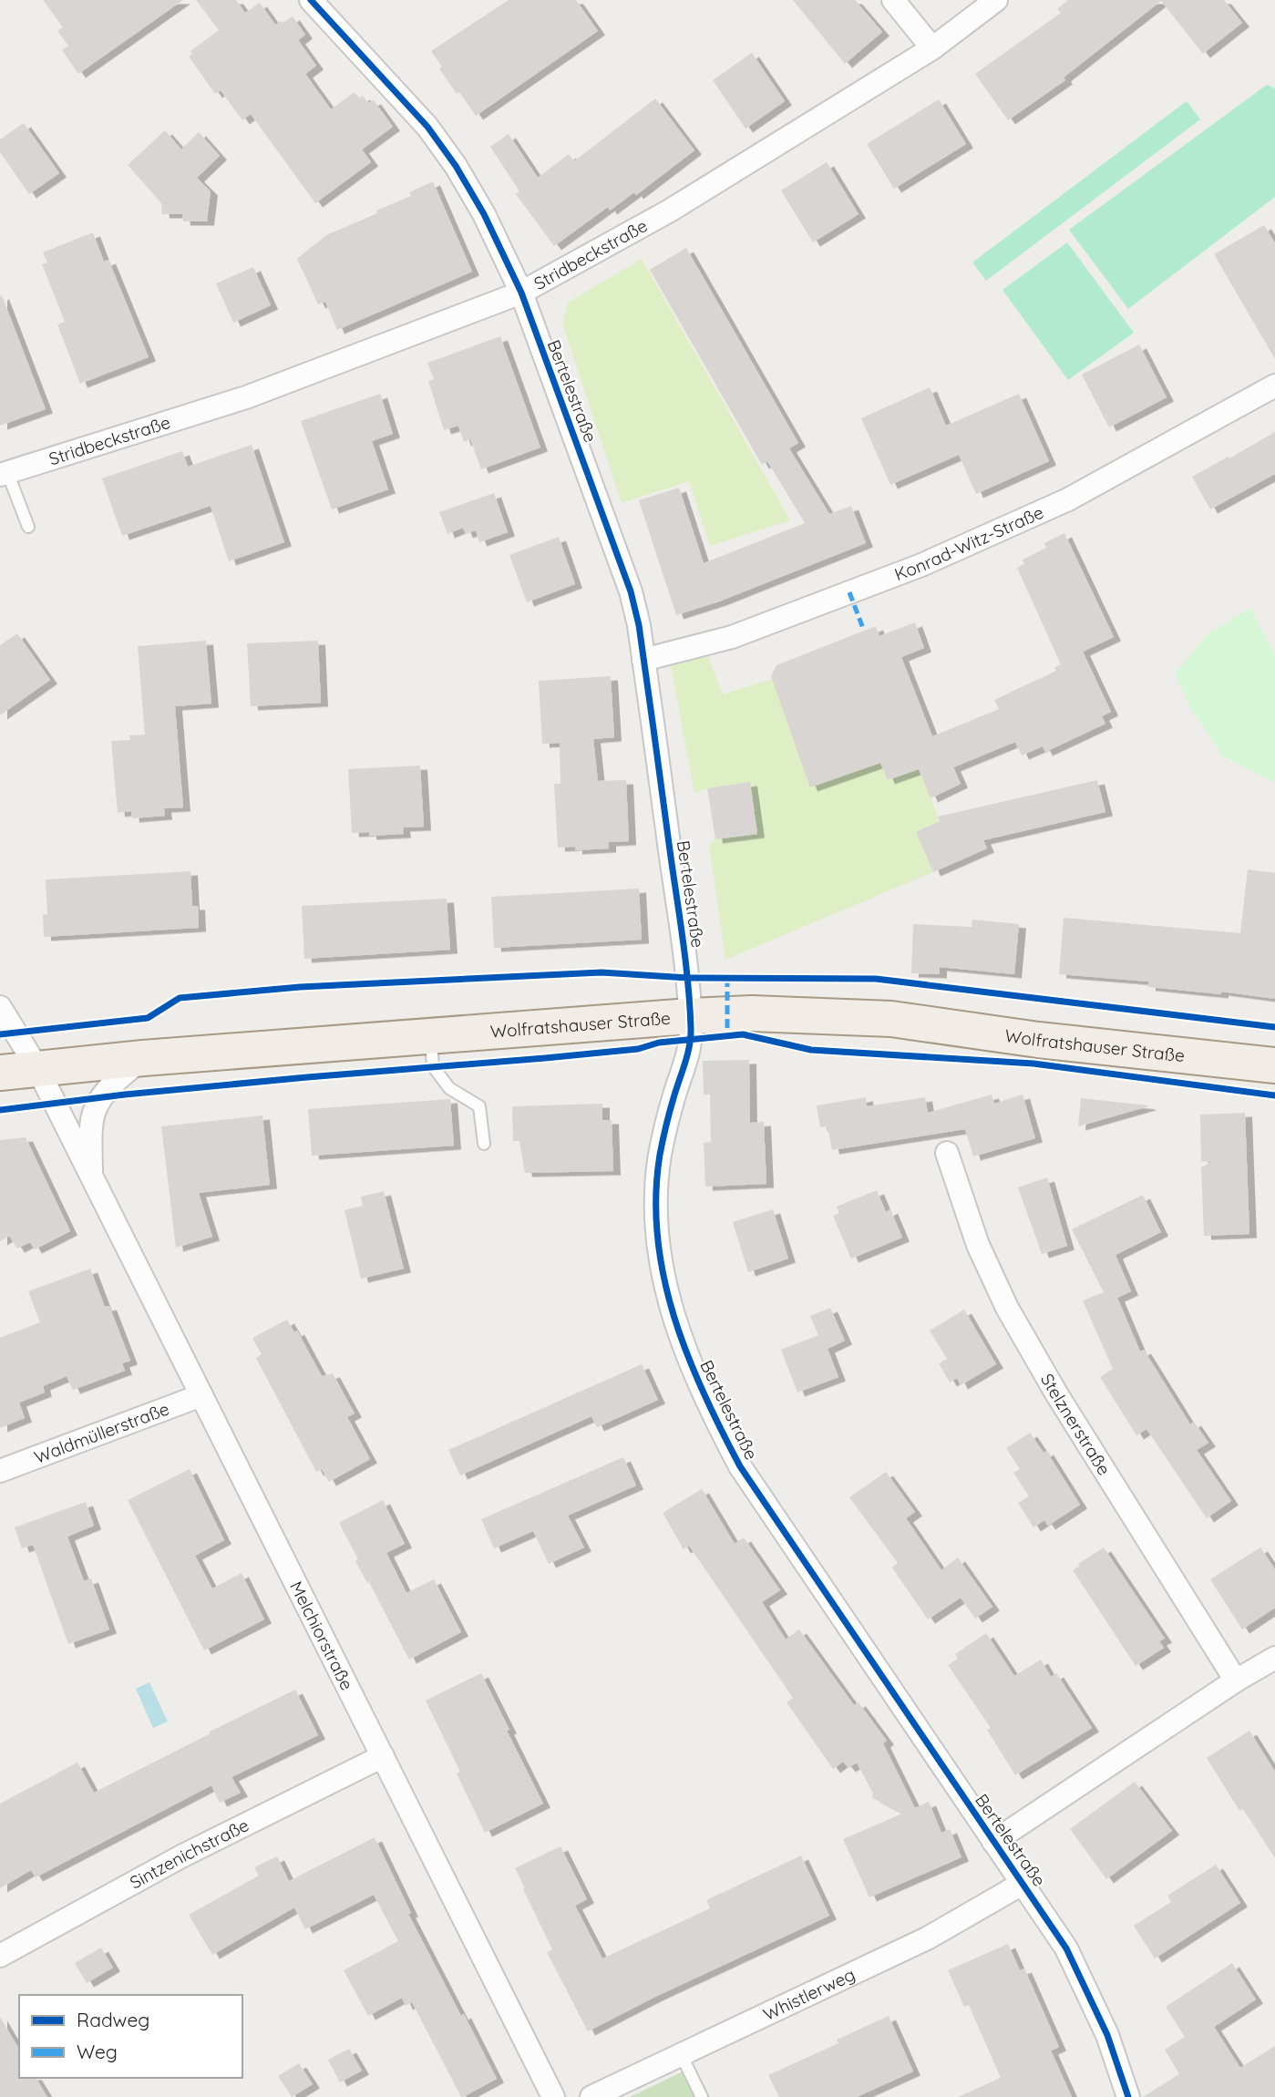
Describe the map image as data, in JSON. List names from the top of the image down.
{
  "streets": {
    "main road": ["Wolfratshauser Straße"],
    "street": [
      "Stridbeckstraße",
      "Bertelestraße",
      "Konrad-Witz-Straße",
      "Stelznerstraße",
      "Waldmüllerstraße",
      "Melchiorstraße",
      "Sintzenichstraße",
      "Whistlerweg"
    ]
  },
  "crossings": [
    ["Stridbeckstraße", "Bertelestraße"],
    ["Bertelestraße", "Konrad-Witz-Straße"],
    ["Bertelestraße", "Wolfratshauser Straße"],
    ["Bertelestraße", "Whistlerweg"],
    ["Wolfratshauser Straße", "Melchiorstraße"],
    ["Waldmüllerstraße", "Melchiorstraße"],
    ["Melchiorstraße", "Sintzenichstraße"]
  ],
  "legend": ["Radweg", "Weg"]
}
